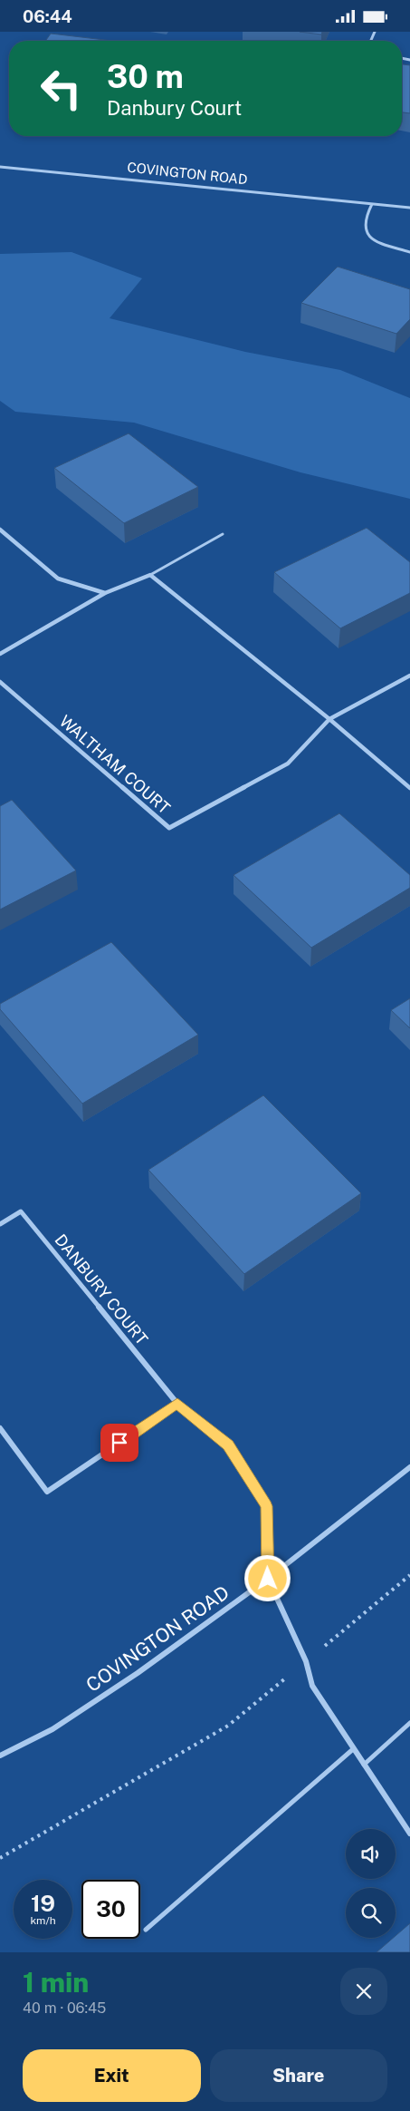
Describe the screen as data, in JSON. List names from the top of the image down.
{
  "streets": {
    "street": ["COVINGTON ROAD", "WALTHAM COURT", "DANBURY COURT"]
  },
  "crossings": [
    ["COVINGTON ROAD", "DANBURY COURT"]
  ],
  "page": {
    "status": "06:44",
    "turn": ["30 m", "Danbury Court"],
    "speed": "19 km/h",
    "limit": "30",
    "heading": ["1 min", "40 m · 06:45"],
    "buttons": ["Exit", "Share"]
  }
}
